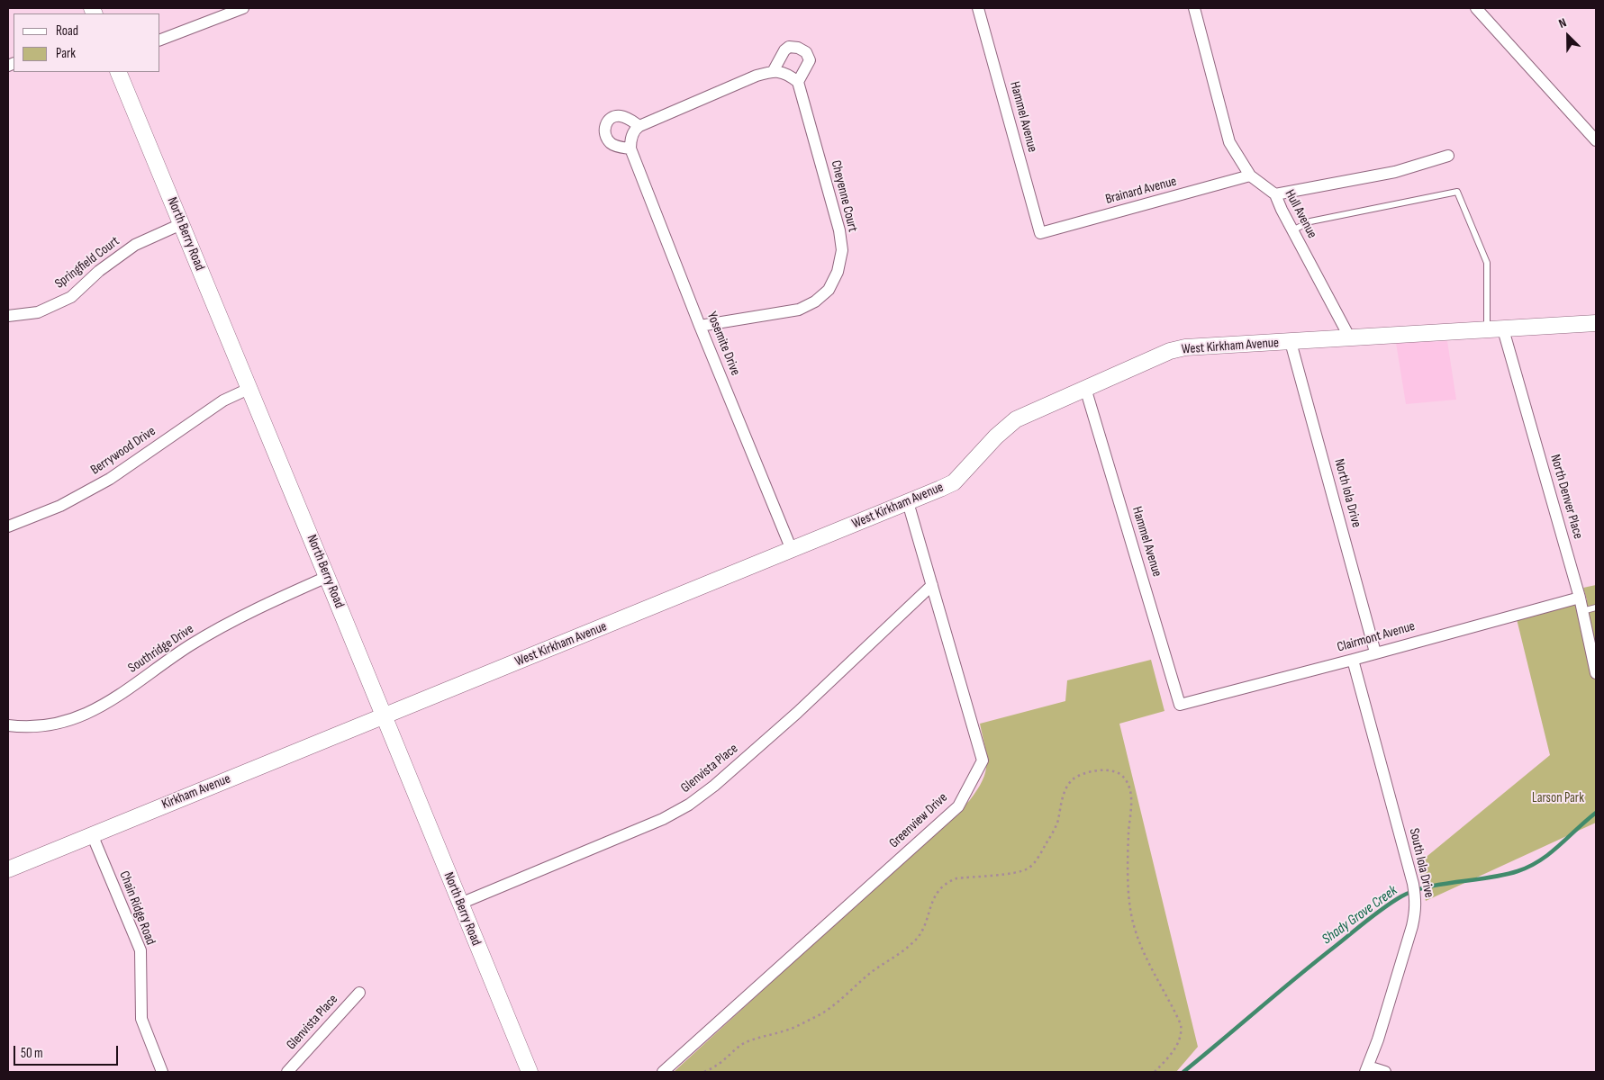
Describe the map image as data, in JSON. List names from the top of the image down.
{
  "streets": {
    "street": [
      "Hammel Avenue",
      "Brainard Avenue",
      "Cheyenne Court",
      "Hull Avenue",
      "North Berry Road",
      "Springfield Court",
      "Yosemite Drive",
      "West Kirkham Avenue",
      "Berrywood Drive",
      "North Iola Drive",
      "North Denver Place",
      "Clairmont Avenue",
      "Southridge Drive",
      "Glenvista Place",
      "Kirkham Avenue",
      "Greenview Drive",
      "South Iola Drive",
      "Chain Ridge Road"
    ]
  },
  "crossings": [
    ["Hammel Avenue", "Brainard Avenue"],
    ["Hammel Avenue", "West Kirkham Avenue"],
    ["Hammel Avenue", "Clairmont Avenue"],
    ["Brainard Avenue", "Hull Avenue"],
    ["Cheyenne Court", "Yosemite Drive"],
    ["Hull Avenue", "West Kirkham Avenue"],
    ["North Berry Road", "Springfield Court"],
    ["North Berry Road", "West Kirkham Avenue"],
    ["North Berry Road", "Berrywood Drive"],
    ["North Berry Road", "Southridge Drive"],
    ["North Berry Road", "Glenvista Place"],
    ["North Berry Road", "Kirkham Avenue"],
    ["Yosemite Drive", "West Kirkham Avenue"],
    ["West Kirkham Avenue", "North Iola Drive"],
    ["West Kirkham Avenue", "North Denver Place"],
    ["West Kirkham Avenue", "Kirkham Avenue"],
    ["West Kirkham Avenue", "Greenview Drive"],
    ["North Iola Drive", "Clairmont Avenue"],
    ["North Denver Place", "Clairmont Avenue"],
    ["Clairmont Avenue", "South Iola Drive"],
    ["Glenvista Place", "Greenview Drive"],
    ["Kirkham Avenue", "Chain Ridge Road"]
  ],
  "water": ["Shady Grove Creek"],
  "parks": ["Larson Park"],
  "legend": ["Road", "Park"],
  "scale_bar": "50 m",
  "north": "top left"
}
